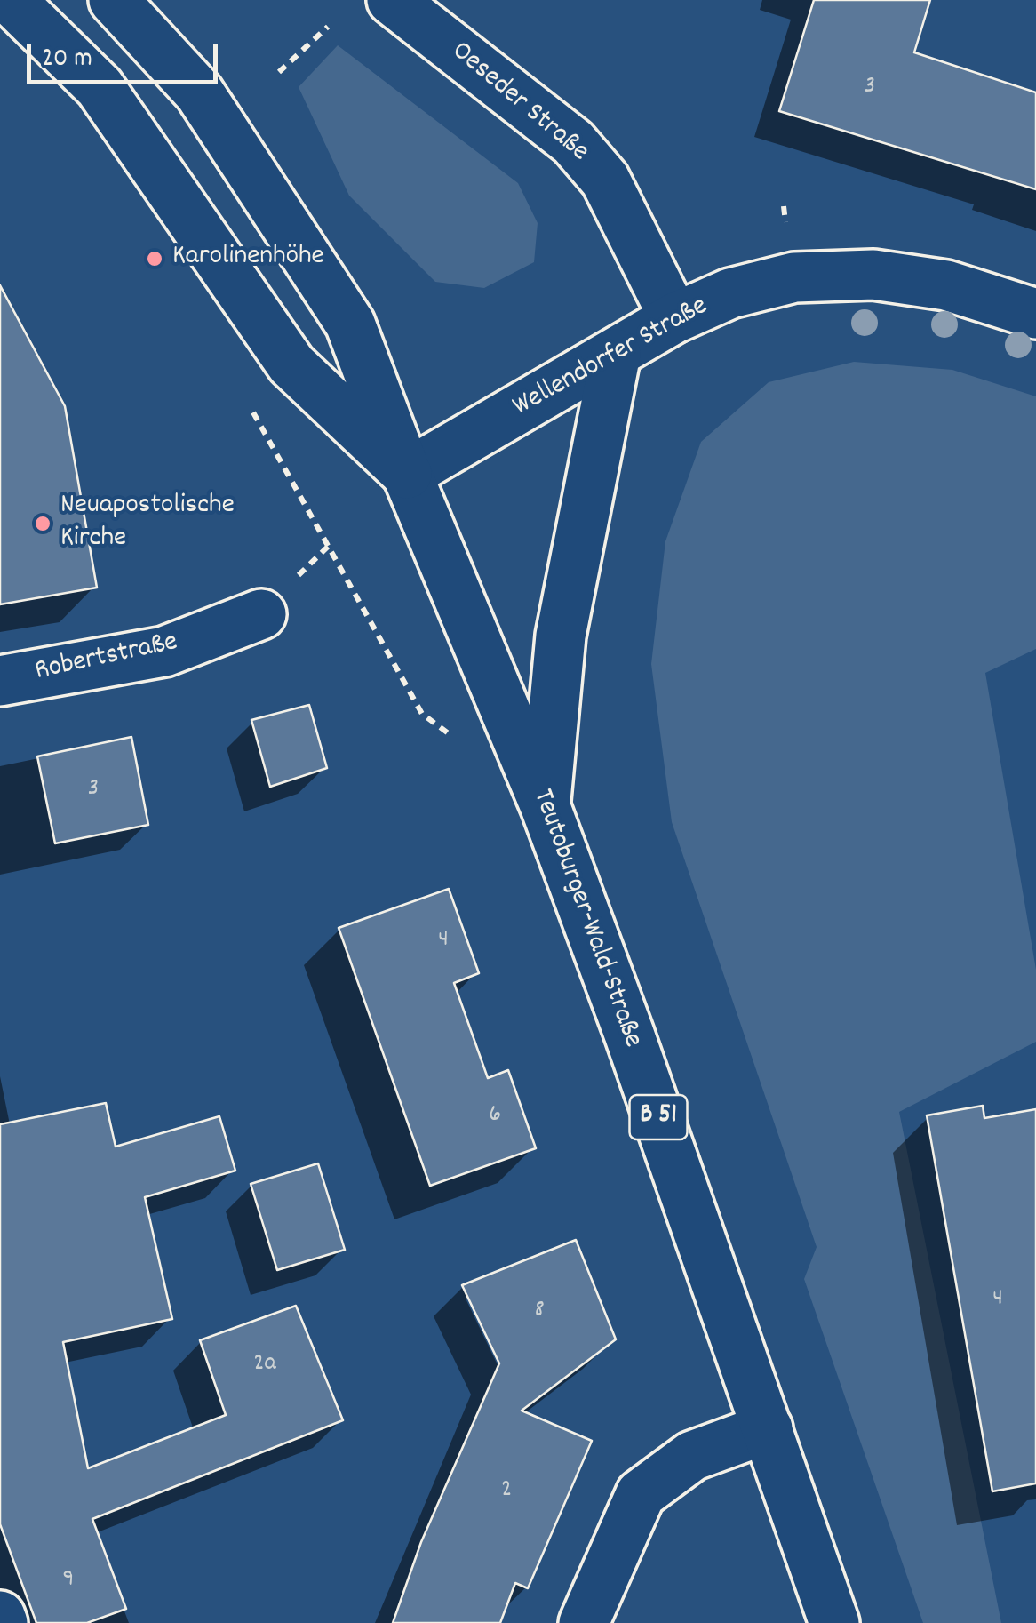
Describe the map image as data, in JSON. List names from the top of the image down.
{
  "streets": {
    "main road": [
      "Oeseder Straße",
      "Wellendorfer Straße",
      "Robertstraße",
      "Teutoburger-Wald-Straße",
      "B 51"
    ]
  },
  "crossings": [
    ["Oeseder Straße", "Wellendorfer Straße"],
    ["Wellendorfer Straße", "Teutoburger-Wald-Straße"],
    ["Wellendorfer Straße", "B 51"],
    ["Teutoburger-Wald-Straße", "B 51"]
  ],
  "places": ["Karolinenhöhe", "Neuapostolische Kirche"],
  "house_numbers": [
    "3",
    "3",
    "4",
    "6",
    "4",
    "8",
    "2a",
    "2",
    "9"
  ],
  "scale_bar": "20 m"
}
